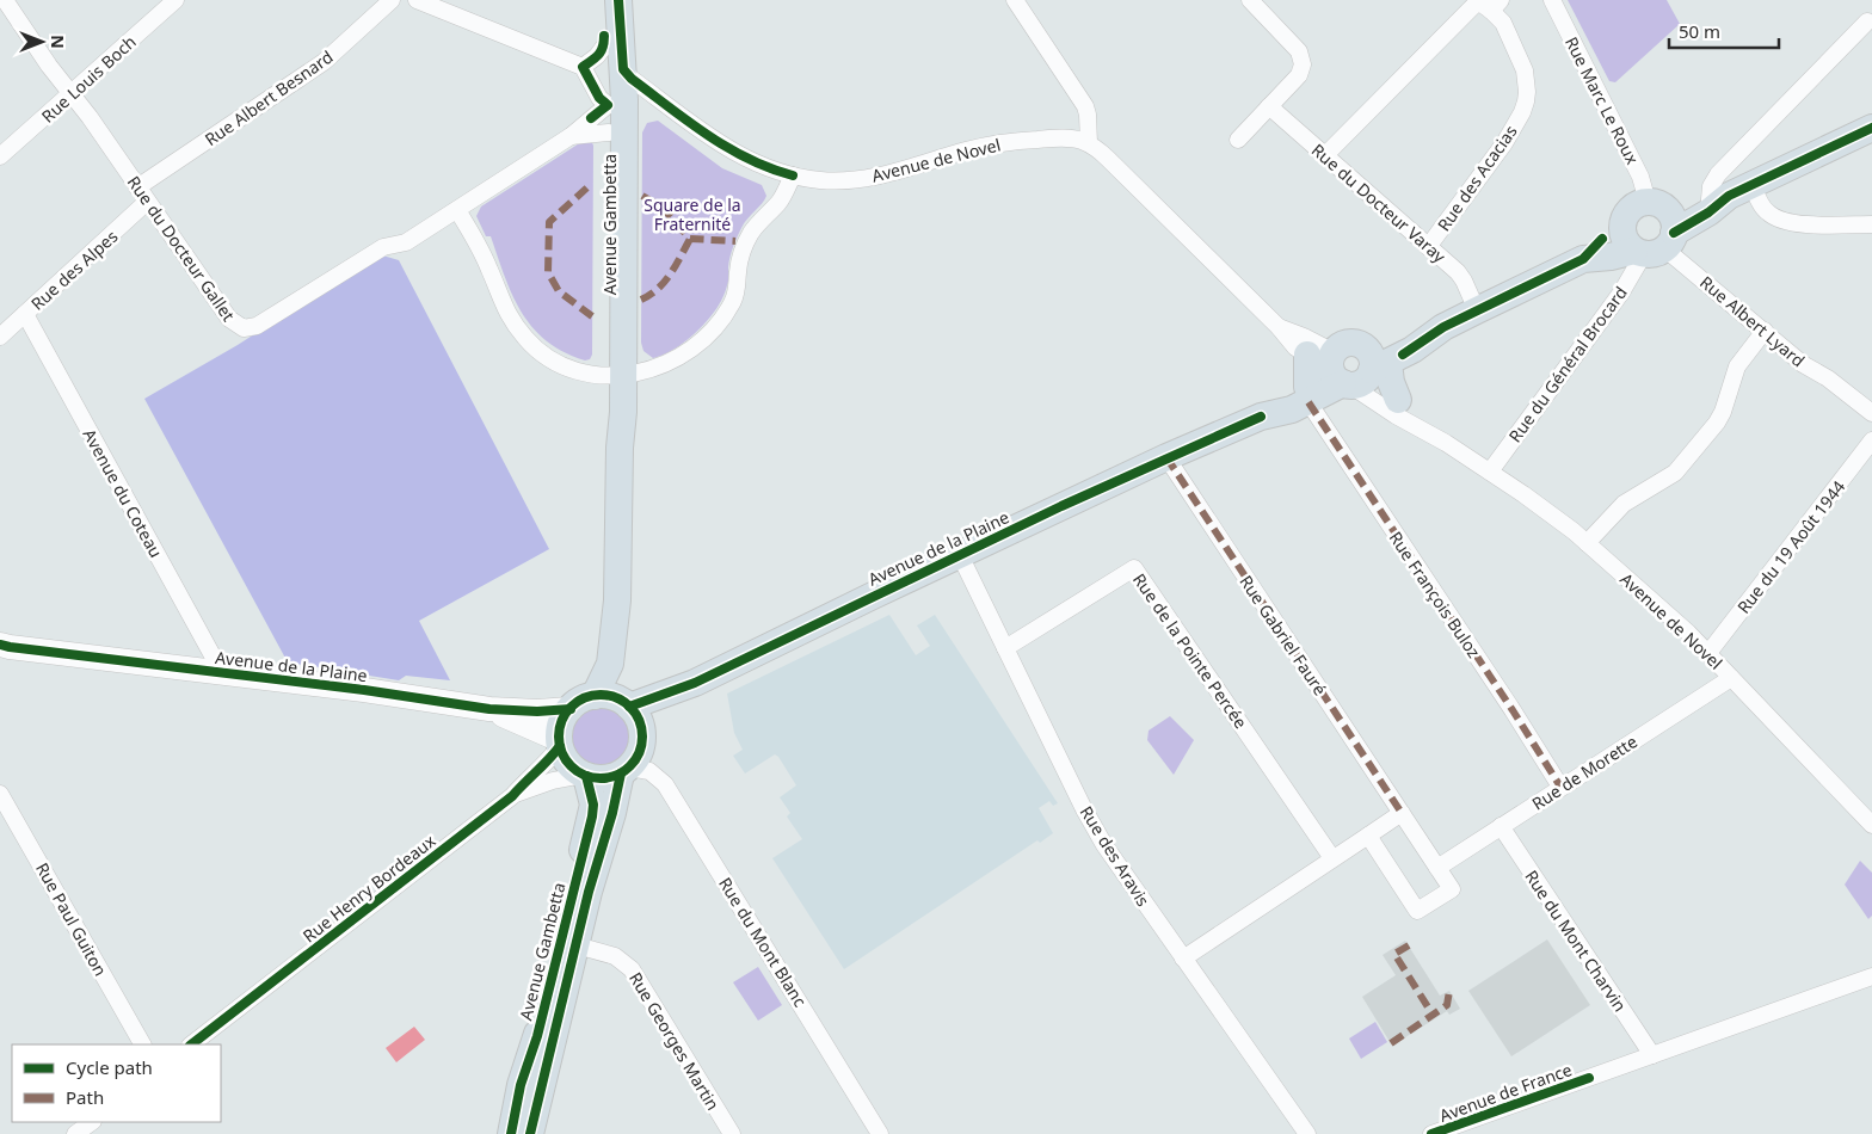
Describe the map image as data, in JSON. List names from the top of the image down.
{
  "streets": {
    "main road": ["Avenue Gambetta", "Avenue de la Plaine"],
    "street": [
      "Rue Louis Boch",
      "Rue Albert Besnard",
      "Rue Marc Le Roux",
      "Avenue de Novel",
      "Rue des Acacias",
      "Rue du Docteur Varay",
      "Rue du Docteur Gallet",
      "Rue des Alpes",
      "Rue Albert Lyard",
      "Rue du Général Brocard",
      "Avenue du Coteau",
      "Rue du 19 Août 1944",
      "Rue François Buloz",
      "Rue Gabriel Fauré",
      "Rue de la Pointe Percée",
      "Rue de Morette",
      "Rue des Aravis",
      "Rue Henry Bordeaux",
      "Rue Paul Guiton",
      "Rue du Mont Charvin",
      "Rue du Mont Blanc",
      "Rue Georges Martin",
      "Avenue de France"
    ]
  },
  "crossings": [
    ["Rue Louis Boch", "Rue du Docteur Gallet"],
    ["Rue Albert Besnard", "Rue du Docteur Gallet"],
    ["Rue Marc Le Roux", "Rue Albert Lyard"],
    ["Rue Marc Le Roux", "Rue du Général Brocard"],
    ["Rue Marc Le Roux", "Avenue de la Plaine"],
    ["Avenue de Novel", "Avenue Gambetta"],
    ["Avenue de Novel", "Rue du Général Brocard"],
    ["Avenue de Novel", "Rue du 19 Août 1944"],
    ["Avenue de Novel", "Avenue de la Plaine"],
    ["Avenue de Novel", "Rue de Morette"],
    ["Rue des Acacias", "Rue du Docteur Varay"],
    ["Rue du Docteur Varay", "Avenue de la Plaine"],
    ["Avenue Gambetta", "Rue du Docteur Gallet"],
    ["Avenue Gambetta", "Avenue de la Plaine"],
    ["Avenue Gambetta", "Rue Henry Bordeaux"],
    ["Avenue Gambetta", "Rue du Mont Blanc"],
    ["Avenue Gambetta", "Rue Georges Martin"],
    ["Rue du Docteur Gallet", "Rue des Alpes"],
    ["Rue des Alpes", "Avenue du Coteau"],
    ["Rue Albert Lyard", "Rue du Général Brocard"],
    ["Rue Albert Lyard", "Avenue de la Plaine"],
    ["Rue du Général Brocard", "Avenue de la Plaine"],
    ["Avenue du Coteau", "Avenue de la Plaine"],
    ["Avenue de la Plaine", "Rue François Buloz"],
    ["Avenue de la Plaine", "Rue Gabriel Fauré"],
    ["Avenue de la Plaine", "Rue des Aravis"],
    ["Avenue de la Plaine", "Rue Henry Bordeaux"],
    ["Avenue de la Plaine", "Rue du Mont Blanc"],
    ["Rue François Buloz", "Rue de Morette"],
    ["Rue de la Pointe Percée", "Rue des Aravis"],
    ["Rue de Morette", "Rue du Mont Charvin"],
    ["Rue Henry Bordeaux", "Rue du Mont Blanc"],
    ["Rue du Mont Charvin", "Avenue de France"]
  ],
  "parks": ["Square de la Fraternité"],
  "legend": ["Cycle path", "Path"],
  "scale_bar": "50 m",
  "north": "right"
}
